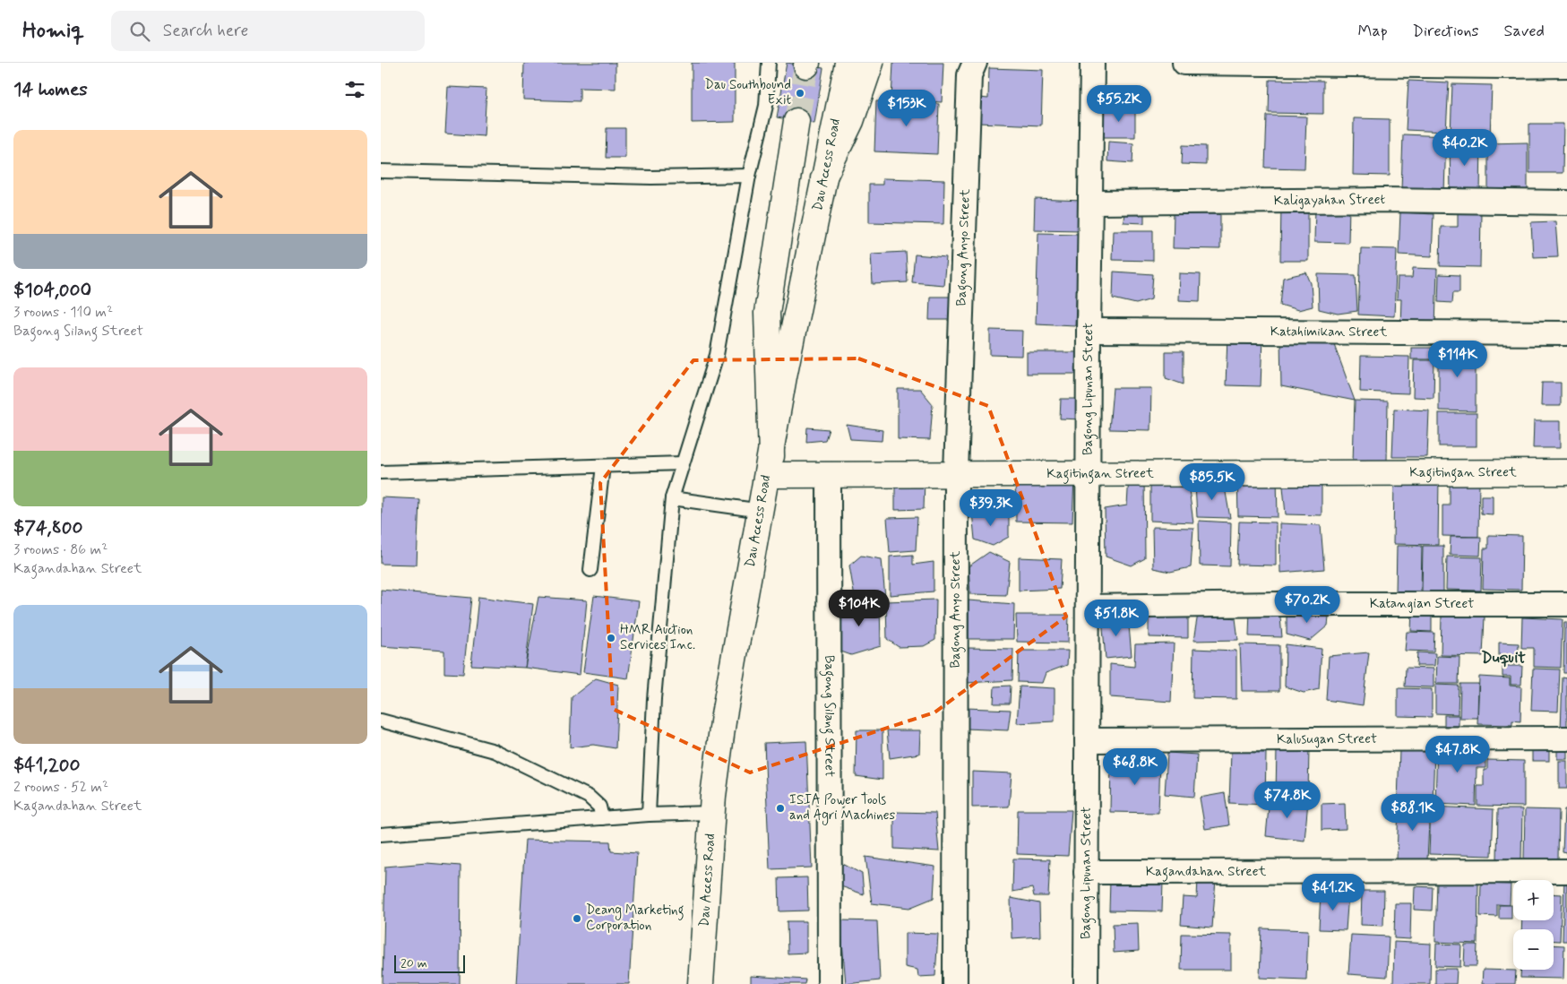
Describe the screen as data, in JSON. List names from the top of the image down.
{
  "streets": {
    "main road": ["Dau Access Road", "Kagitingan Street"],
    "street": [
      "Kaligayahan Street",
      "Bagong Anyo Street",
      "Katahimikan Street",
      "Bagong Lipunan Street",
      "Katangian Street",
      "Bagong Silang Street",
      "Kalusugan Street",
      "Kagandahan Street"
    ]
  },
  "crossings": [
    ["Dau Access Road", "Kagitingan Street"],
    ["Kaligayahan Street", "Bagong Lipunan Street"],
    ["Bagong Anyo Street", "Kagitingan Street"],
    ["Katahimikan Street", "Bagong Lipunan Street"],
    ["Bagong Lipunan Street", "Kagitingan Street"],
    ["Bagong Lipunan Street", "Katangian Street"],
    ["Bagong Lipunan Street", "Kalusugan Street"],
    ["Bagong Lipunan Street", "Kagandahan Street"],
    ["Kagitingan Street", "Bagong Silang Street"]
  ],
  "districts": ["Duquit"],
  "places": [
    "Dau Southbound Exit",
    "HMR Auction Services Inc.",
    "ISIA Power Tools and Agri Machines",
    "Deang Marketing Corporation"
  ],
  "scale_bar": "20 m",
  "page": {
    "header": "Homiq",
    "search": "Search here",
    "nav": ["Map", "Directions", "Saved"],
    "heading": "14 homes",
    "price": [
      "$55.2K",
      "$153K",
      "$40.2K",
      "$114K",
      "$85.5K",
      "$39.3K",
      "$70.2K",
      "$104K",
      "$51.8K",
      "$47.8K",
      "$68.8K",
      "$74.8K",
      "$88.1K",
      "$41.2K"
    ],
    "list": [
      {
        "name": "$104,000",
        "note": "3 rooms · 110 m² · Bagong Silang Street"
      },
      {
        "name": "$74,800",
        "note": "3 rooms · 86 m² · Kagandahan Street"
      },
      {
        "name": "$41,200",
        "note": "2 rooms · 52 m² · Kagandahan Street"
      }
    ],
    "map_buttons": ["+", "−"],
    "scale": "20 m"
  }
}
